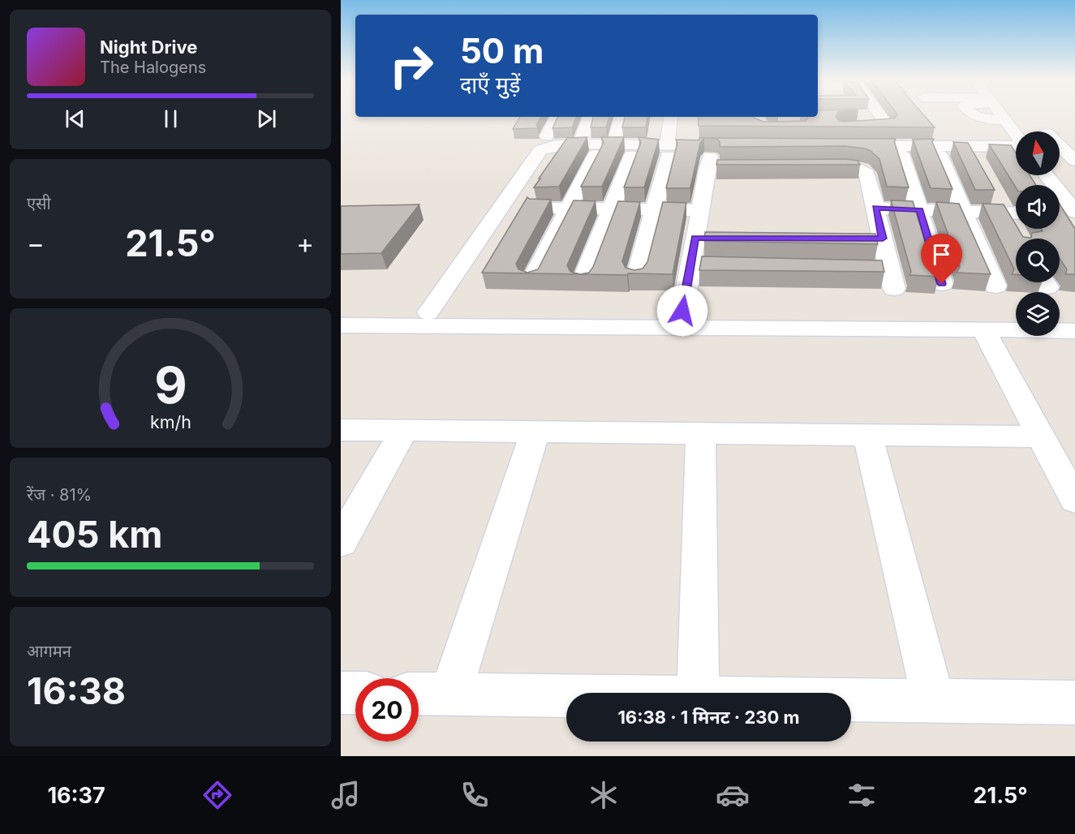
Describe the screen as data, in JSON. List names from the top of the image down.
{
  "north": "top",
  "page": {
    "turn": ["50 m", "दाएँ मुड़ें"],
    "song": ["Night Drive", "The Halogens"],
    "tile": [
      "एसी",
      ["रेंज · 81%", "405 km"],
      ["आगमन", "16:38"]
    ],
    "heat": ["−", "21.5°", "+"],
    "limit": "20",
    "trip": "16:38 · 1 मिनट · 230 m",
    "tabs": ["16:37", "21.5°"],
    "gauge": ["9", "km/h"]
  }
}
